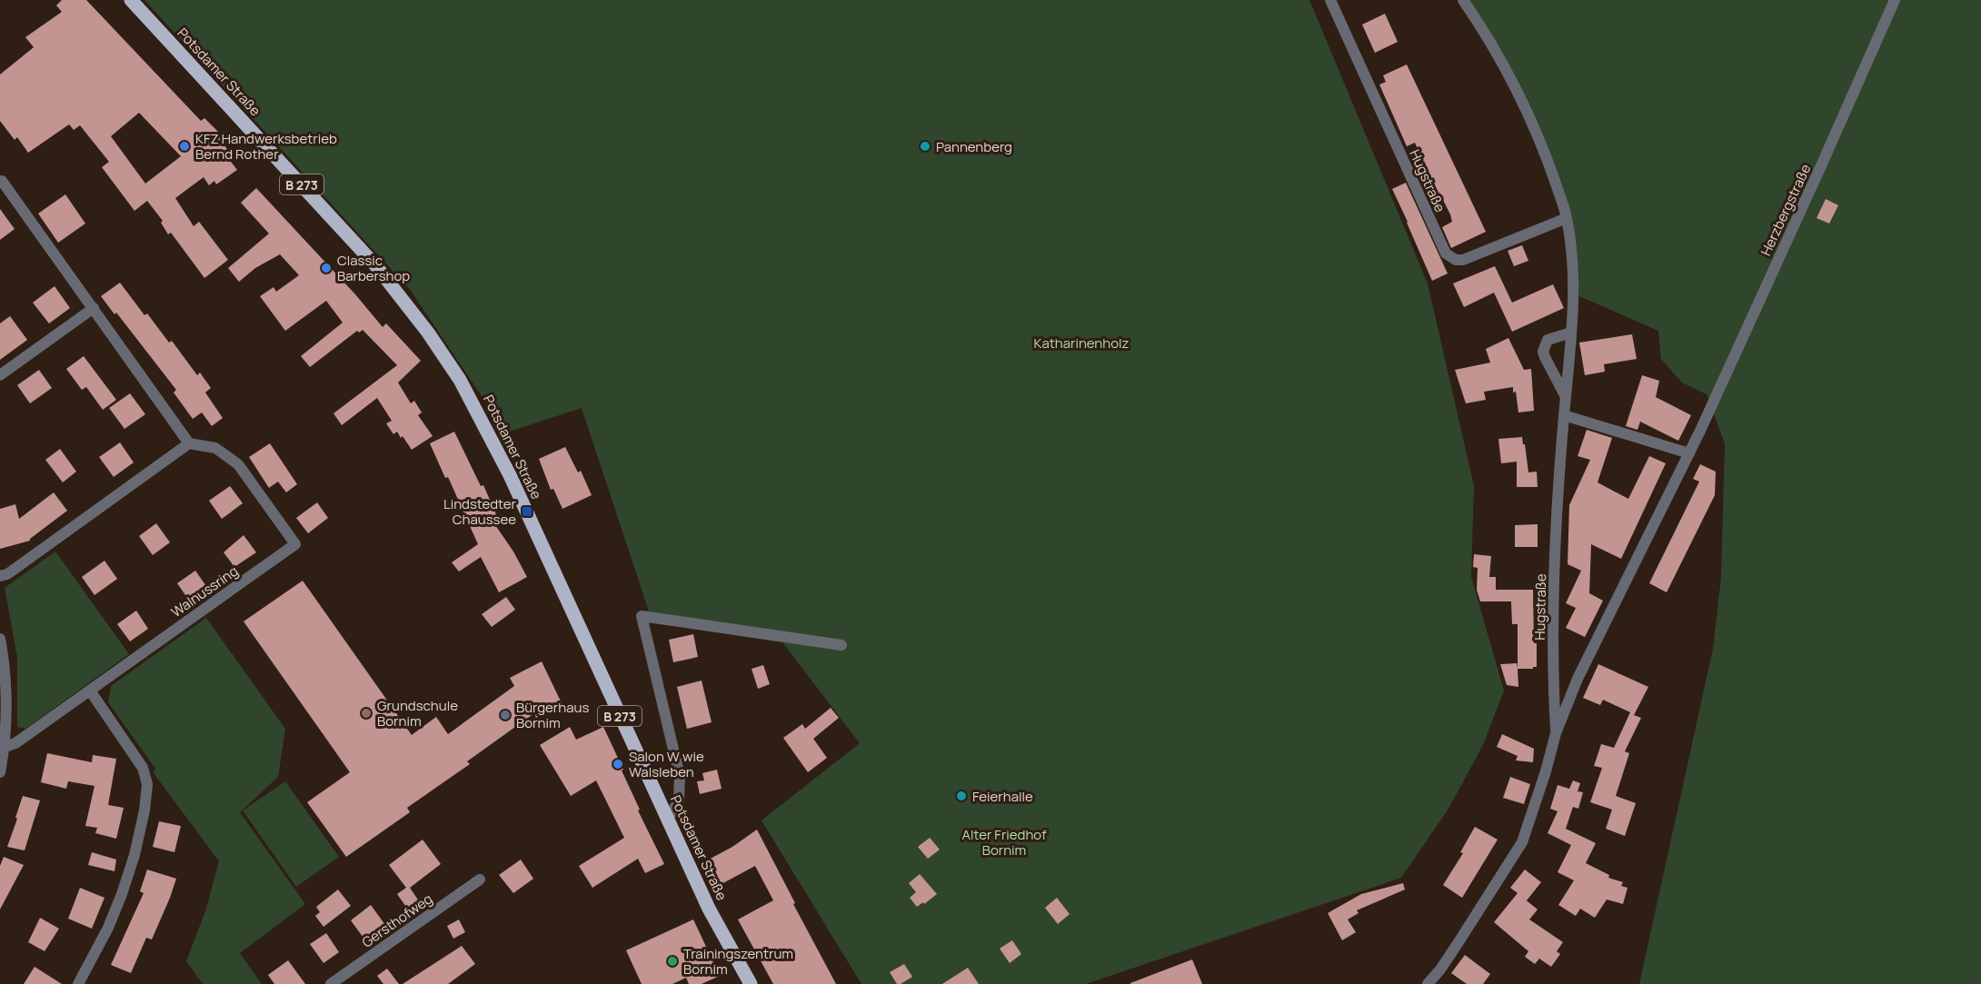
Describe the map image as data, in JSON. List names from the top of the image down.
{
  "streets": {
    "main road": ["Potsdamer Straße", "B 273"],
    "street": [
      "Hugstraße",
      "Herzbergstraße",
      "Walnussring",
      "Gersthofweg"
    ]
  },
  "crossings": [
    ["Hugstraße", "Herzbergstraße"]
  ],
  "parks": ["Katharinenholz", "Alter Friedhof Bornim"],
  "places": {
    "other": [
      "KFZ Handwerksbetrieb Bernd Rother",
      "Pannenberg",
      "Classic Barbershop",
      "Grundschule Bornim",
      "Bürgerhaus Bornim",
      "Salon W wie Walsleben",
      "Feierhalle",
      "Trainingszentrum Bornim"
    ],
    "transit": ["Lindstedter Chaussee"]
  }
}
